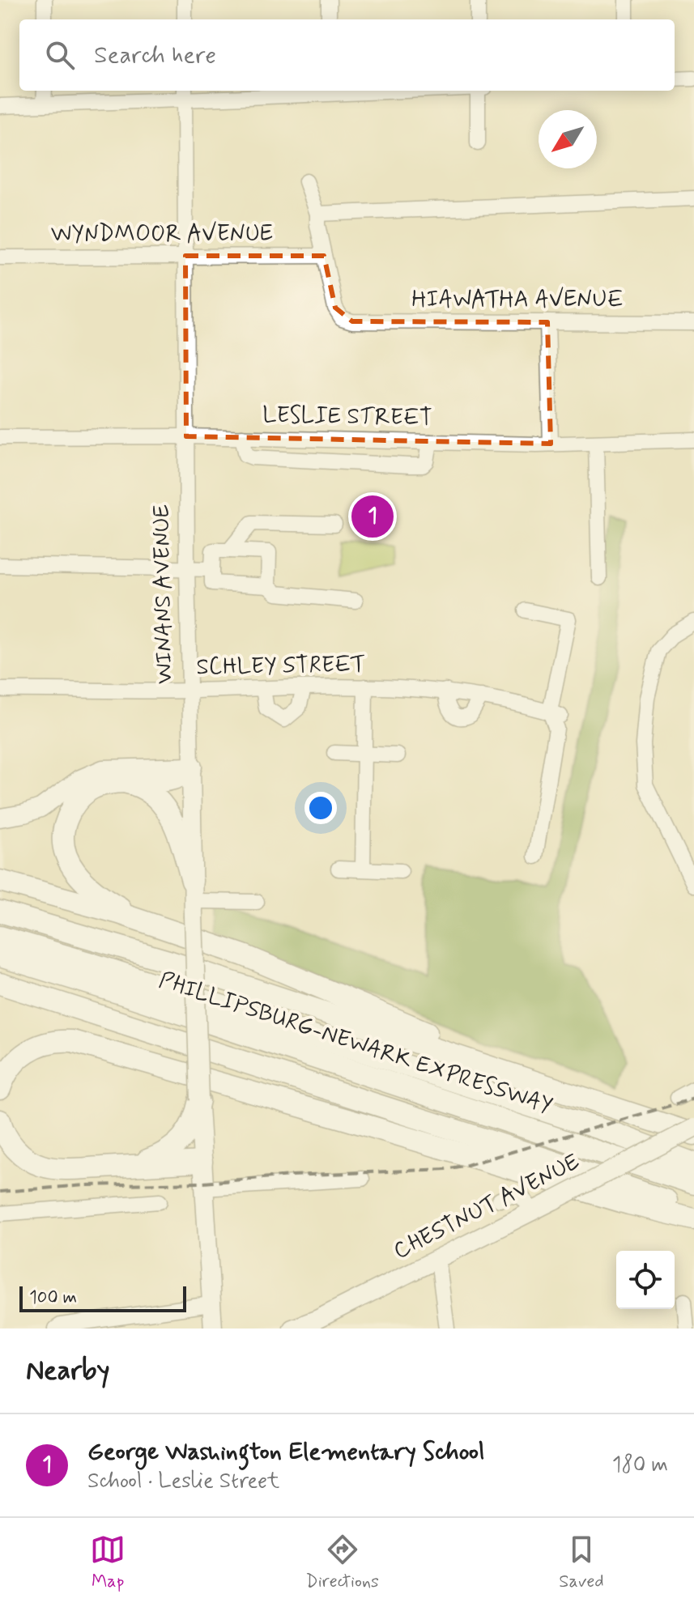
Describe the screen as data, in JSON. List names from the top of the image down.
{
  "streets": {
    "highway": ["PHILLIPSBURG-NEWARK EXPRESSWAY"],
    "main road": ["WINANS AVENUE", "CHESTNUT AVENUE"],
    "street": [
      "WYNDMOOR AVENUE",
      "HIAWATHA AVENUE",
      "LESLIE STREET",
      "SCHLEY STREET"
    ]
  },
  "crossings": [
    ["WYNDMOOR AVENUE", "HIAWATHA AVENUE"],
    ["WYNDMOOR AVENUE", "WINANS AVENUE"],
    ["LESLIE STREET", "WINANS AVENUE"],
    ["WINANS AVENUE", "SCHLEY STREET"]
  ],
  "scale_bar": "100 m",
  "north": "bottom left",
  "page": {
    "search": "Search here",
    "pins": "1",
    "scale": "100 m",
    "heading": "Nearby",
    "list": [
      {
        "mark": "1",
        "name": "George Washington Elementary School",
        "note": "School · Leslie Street",
        "value": "180 m"
      }
    ],
    "nav": ["Map", "Directions", "Saved"]
  }
}
